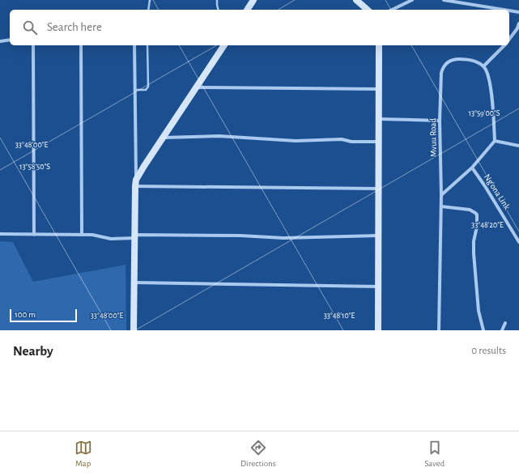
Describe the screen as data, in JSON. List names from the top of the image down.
{
  "streets": {
    "street": ["Mvuu Road", "Ng'ona Link"]
  },
  "scale_bar": "100 m",
  "page": {
    "search": "Search here",
    "scale": "100 m",
    "heading": ["Nearby", "0 results"],
    "nav": ["Map", "Directions", "Saved"]
  },
  "coordinates": [
    "13°59'00\"S",
    "33°48'00\"E",
    "13°58'50\"S",
    "33°48'20\"E",
    "33°48'10\"E"
  ]
}
